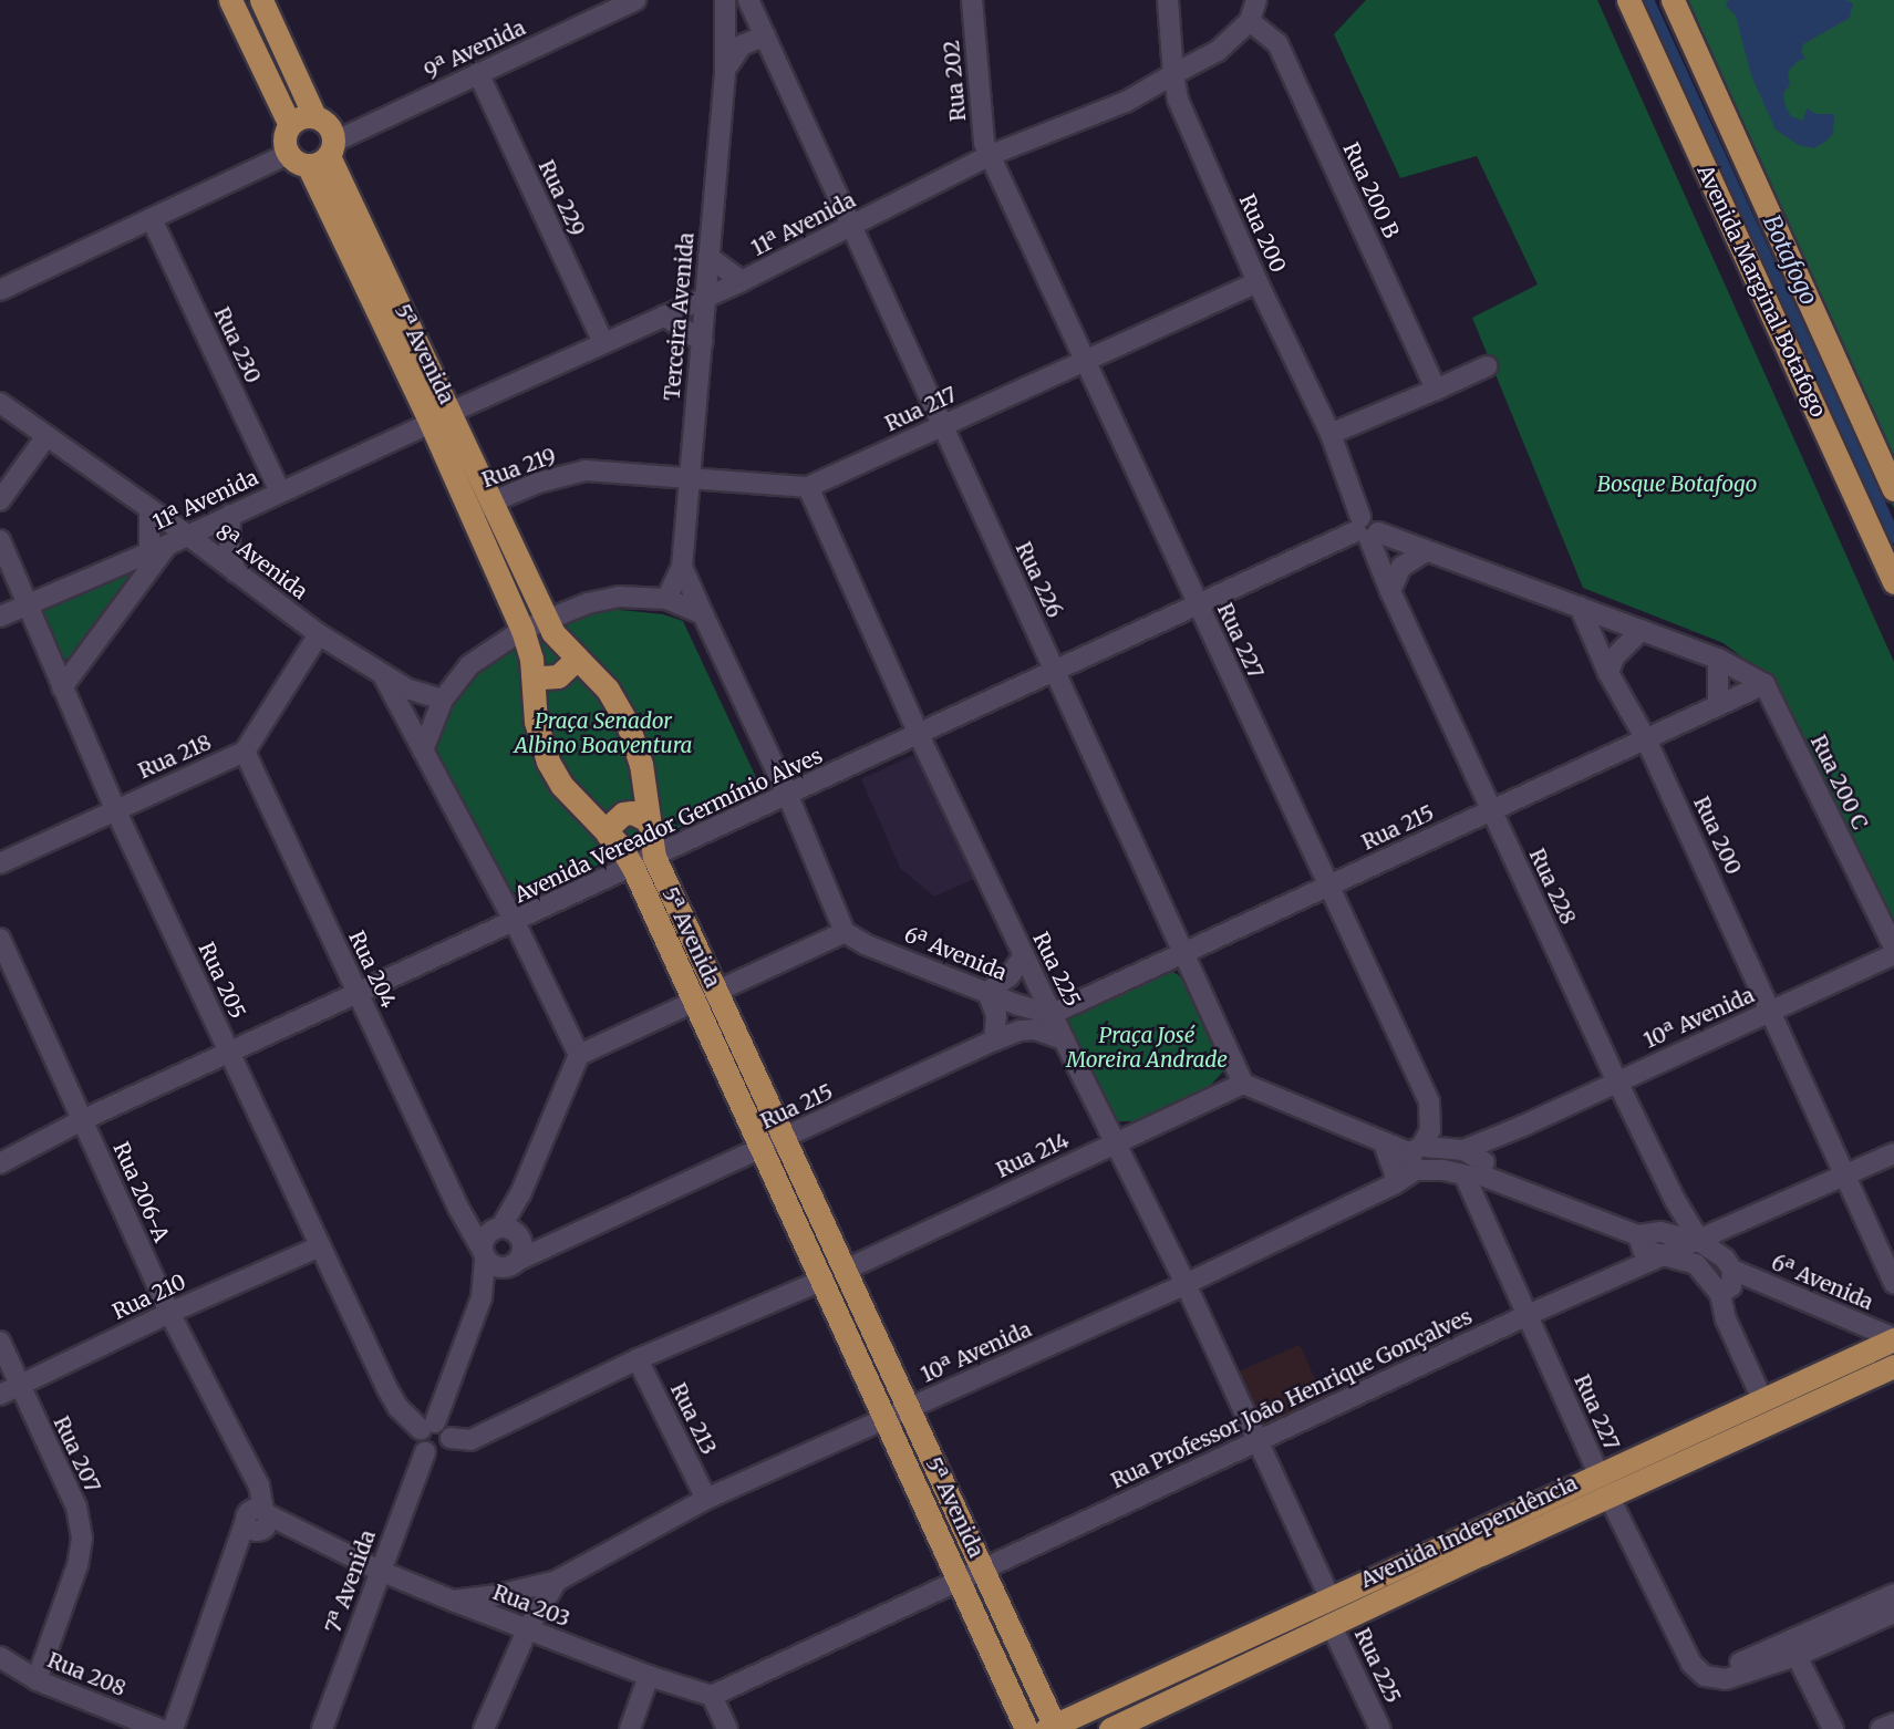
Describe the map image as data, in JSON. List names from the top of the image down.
{
  "streets": {
    "main road": ["Avenida Marginal Botafogo", "5ª Avenida", "Avenida Independência"],
    "street": [
      "9ª Avenida",
      "Rua 202",
      "Rua 200 B",
      "Rua 229",
      "11ª Avenida",
      "Rua 200",
      "Terceira Avenida",
      "Rua 230",
      "Rua 217",
      "Rua 219",
      "8ª Avenida",
      "Rua 226",
      "Rua 227",
      "Rua 218",
      "Rua 200 C",
      "Avenida Vereador Germínio Alves",
      "Rua 215",
      "Rua 228",
      "6ª Avenida",
      "Rua 204",
      "Rua 225",
      "Rua 205",
      "10ª Avenida",
      "Rua 214",
      "Rua 206-A",
      "Rua 210",
      "Rua Professor João Henrique Gonçalves",
      "Rua 213",
      "Rua 207",
      "7ª Avenida",
      "Rua 203",
      "Rua 208"
    ]
  },
  "crossings": [
    ["9ª Avenida", "Rua 229"],
    ["9ª Avenida", "Rua 230"],
    ["9ª Avenida", "5ª Avenida"],
    ["Rua 202", "11ª Avenida"],
    ["Rua 202", "Rua 227"],
    ["Rua 229", "11ª Avenida"],
    ["11ª Avenida", "Rua 200"],
    ["11ª Avenida", "Terceira Avenida"],
    ["11ª Avenida", "Rua 230"],
    ["11ª Avenida", "5ª Avenida"],
    ["11ª Avenida", "8ª Avenida"],
    ["11ª Avenida", "Rua 226"],
    ["11ª Avenida", "Rua 227"],
    ["11ª Avenida", "Rua 205"],
    ["Rua 200", "Rua 217"],
    ["Rua 200", "Avenida Vereador Germínio Alves"],
    ["Rua 200", "Rua 215"],
    ["Rua 200", "Rua 228"],
    ["Rua 200", "10ª Avenida"],
    ["Rua 200", "Rua Professor João Henrique Gonçalves"],
    ["Terceira Avenida", "Rua 217"],
    ["Terceira Avenida", "Avenida Vereador Germínio Alves"],
    ["Terceira Avenida", "6ª Avenida"],
    ["5ª Avenida", "Rua 219"],
    ["5ª Avenida", "Avenida Vereador Germínio Alves"],
    ["5ª Avenida", "Rua 215"],
    ["5ª Avenida", "10ª Avenida"],
    ["5ª Avenida", "Rua 214"],
    ["5ª Avenida", "Rua Professor João Henrique Gonçalves"],
    ["5ª Avenida", "Avenida Independência"],
    ["Rua 217", "Rua 219"],
    ["Rua 217", "Rua 226"],
    ["Rua 217", "Rua 227"],
    ["Rua 217", "Rua 225"],
    ["8ª Avenida", "Rua 218"],
    ["8ª Avenida", "Avenida Vereador Germínio Alves"],
    ["Rua 226", "Avenida Vereador Germínio Alves"],
    ["Rua 226", "Rua 215"],
    ["Rua 226", "6ª Avenida"],
    ["Rua 226", "Rua 214"],
    ["Rua 227", "Avenida Vereador Germínio Alves"],
    ["Rua 227", "Rua 215"],
    ["Rua 227", "6ª Avenida"],
    ["Rua 227", "10ª Avenida"],
    ["Rua 227", "Rua Professor João Henrique Gonçalves"],
    ["Rua 227", "Avenida Independência"],
    ["Rua 218", "Rua 204"],
    ["Rua 218", "Rua 205"],
    ["Rua 200 C", "Rua 215"],
    ["Rua 200 C", "10ª Avenida"],
    ["Avenida Vereador Germínio Alves", "Rua 228"],
    ["Avenida Vereador Germínio Alves", "Rua 204"],
    ["Avenida Vereador Germínio Alves", "Rua 225"],
    ["Avenida Vereador Germínio Alves", "Rua 205"],
    ["Avenida Vereador Germínio Alves", "Rua 206-A"],
    ["Rua 215", "Rua 228"],
    ["Rua 215", "6ª Avenida"],
    ["Rua 215", "Rua 204"],
    ["Rua 215", "Rua 225"],
    ["Rua 228", "6ª Avenida"],
    ["Rua 228", "10ª Avenida"],
    ["Rua 228", "Rua Professor João Henrique Gonçalves"],
    ["6ª Avenida", "Rua 225"],
    ["6ª Avenida", "10ª Avenida"],
    ["6ª Avenida", "Rua 214"],
    ["6ª Avenida", "Rua Professor João Henrique Gonçalves"],
    ["6ª Avenida", "Avenida Independência"],
    ["Rua 225", "10ª Avenida"],
    ["Rua 225", "Rua 214"],
    ["Rua 225", "Rua Professor João Henrique Gonçalves"],
    ["Rua 225", "Avenida Independência"],
    ["Rua 205", "Rua 214"],
    ["Rua 205", "Rua 210"],
    ["Rua 205", "7ª Avenida"],
    ["10ª Avenida", "Rua 213"],
    ["10ª Avenida", "Rua 203"],
    ["Rua 214", "Rua 213"],
    ["Rua 214", "7ª Avenida"],
    ["Rua 206-A", "Rua 210"],
    ["Rua 206-A", "Rua 203"],
    ["Rua 210", "Rua 207"],
    ["Rua Professor João Henrique Gonçalves", "Rua 203"],
    ["Rua 207", "Rua 208"],
    ["7ª Avenida", "Rua 203"]
  ],
  "water": ["Botafogo"],
  "parks": ["Bosque Botafogo", "Praça Senador Albino Boaventura", "Praça José Moreira Andrade"]
}
